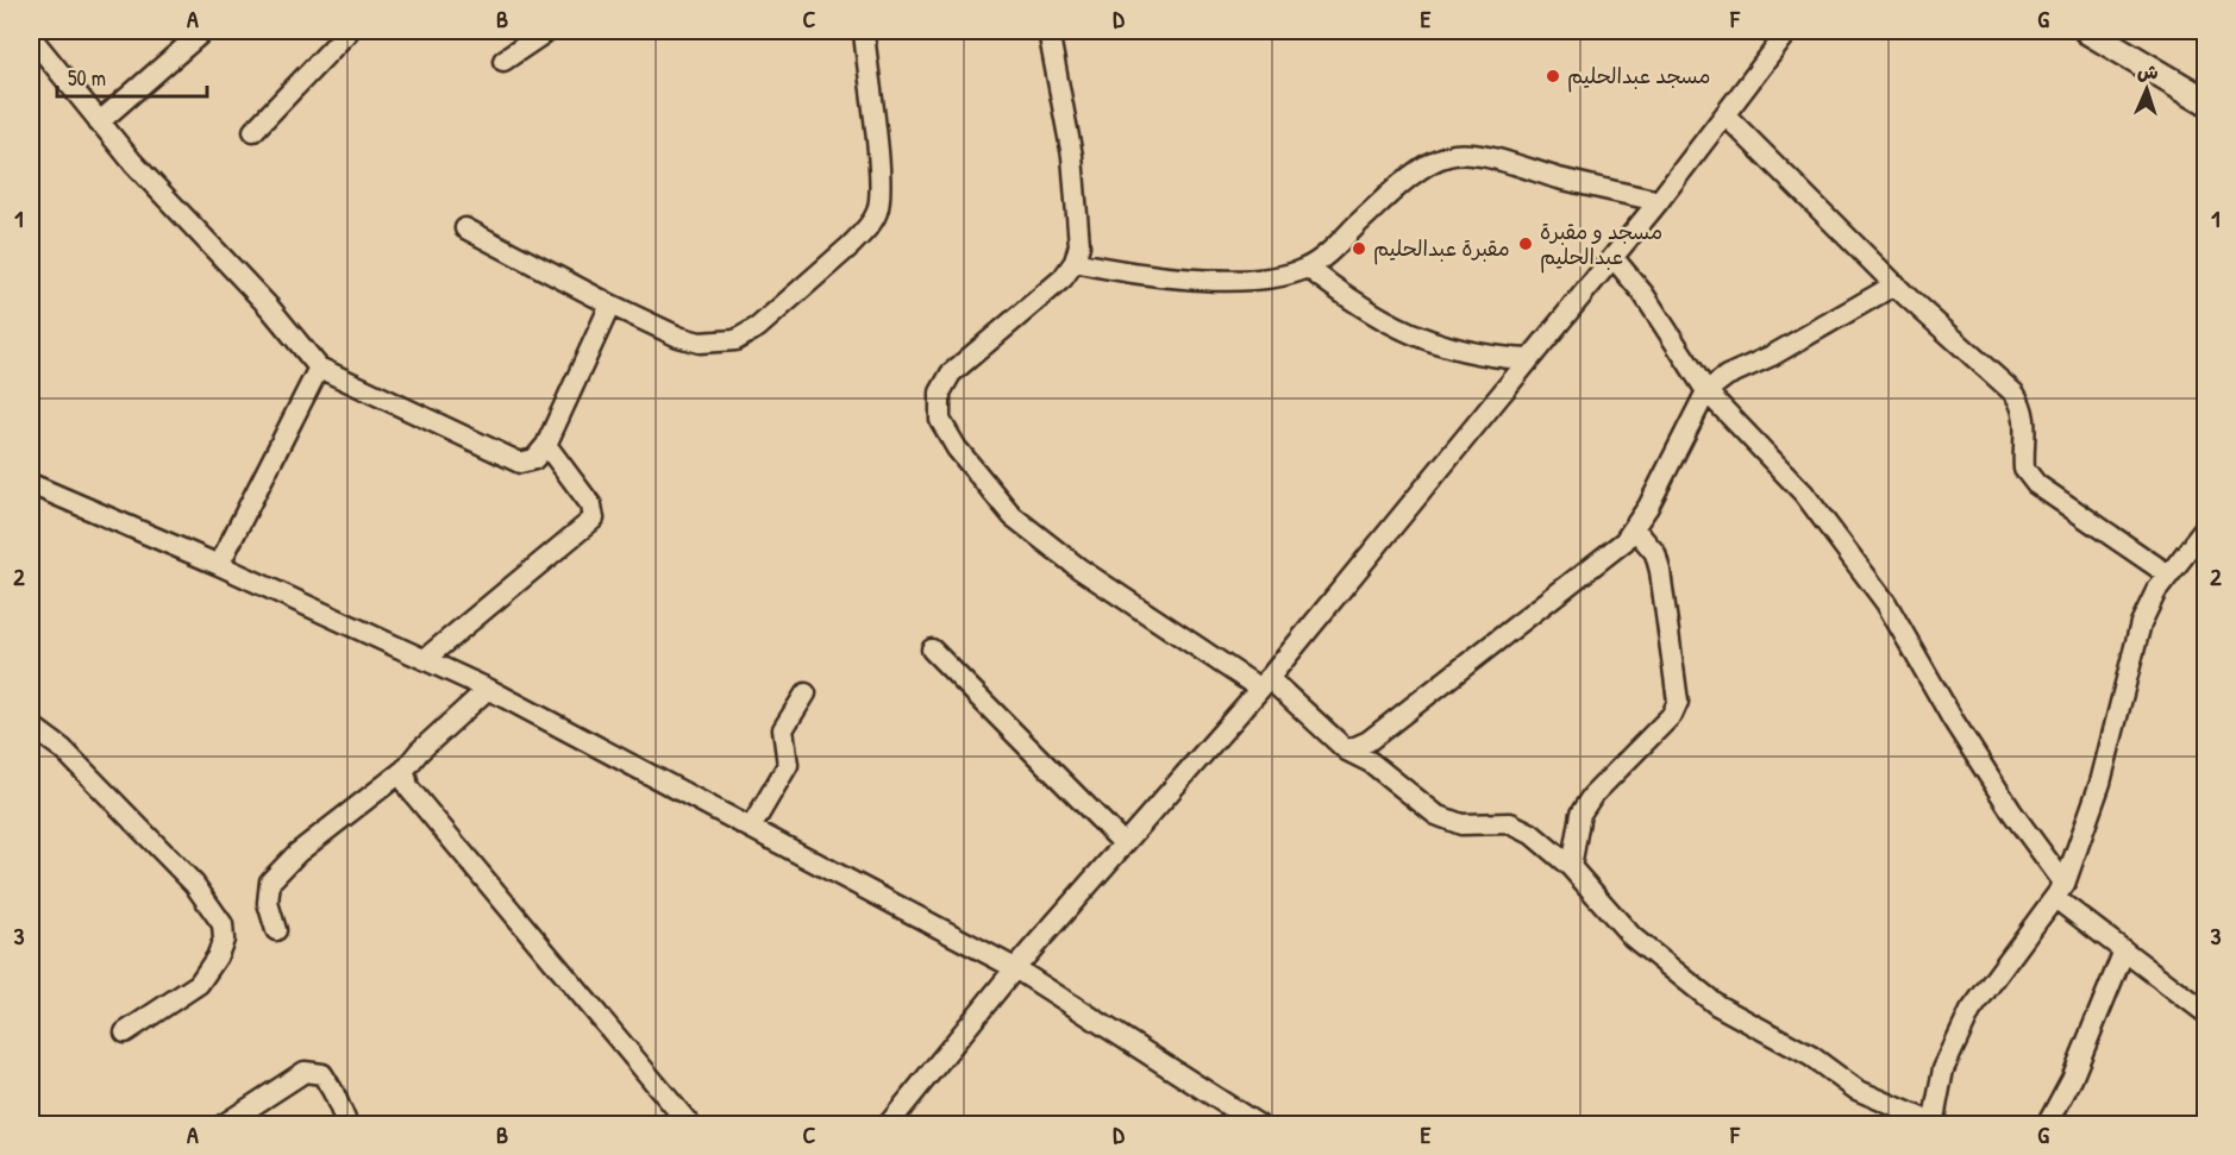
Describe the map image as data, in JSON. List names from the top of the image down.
{
  "places": ["مسجد عبدالحليم", "مسجد و مقبرة عبدالحليم", "مقبرة عبدالحليم"],
  "scale_bar": "50 m",
  "north": "top",
  "grid": {
    "columns": [
      "A",
      "B",
      "C",
      "D",
      "E",
      "F",
      "G"
    ],
    "rows": ["1", "2", "3"]
  }
}
